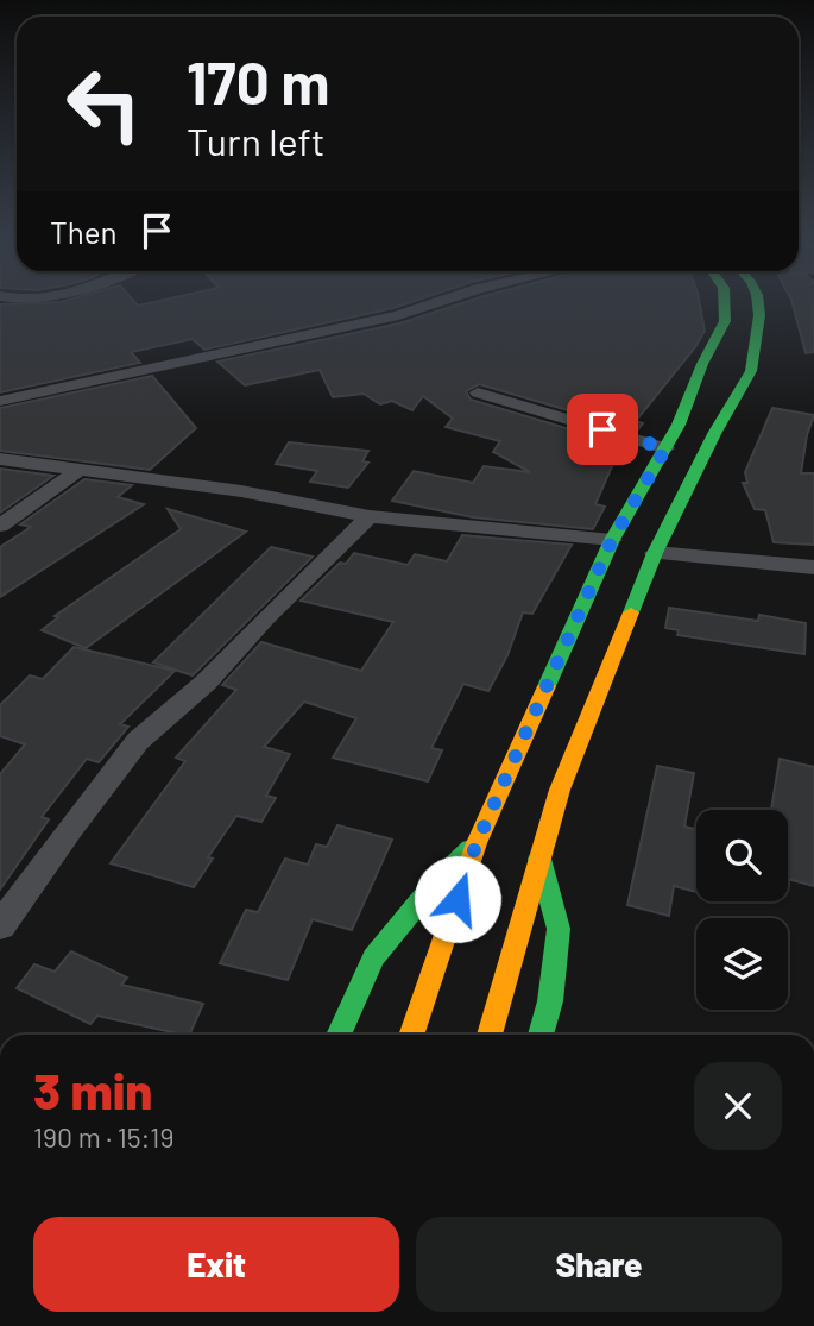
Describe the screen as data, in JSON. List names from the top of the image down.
{
  "page": {
    "turn": ["170 m", "Turn left"],
    "then": "Then",
    "heading": ["3 min", "190 m · 15:19"],
    "buttons": ["Exit", "Share"]
  }
}
